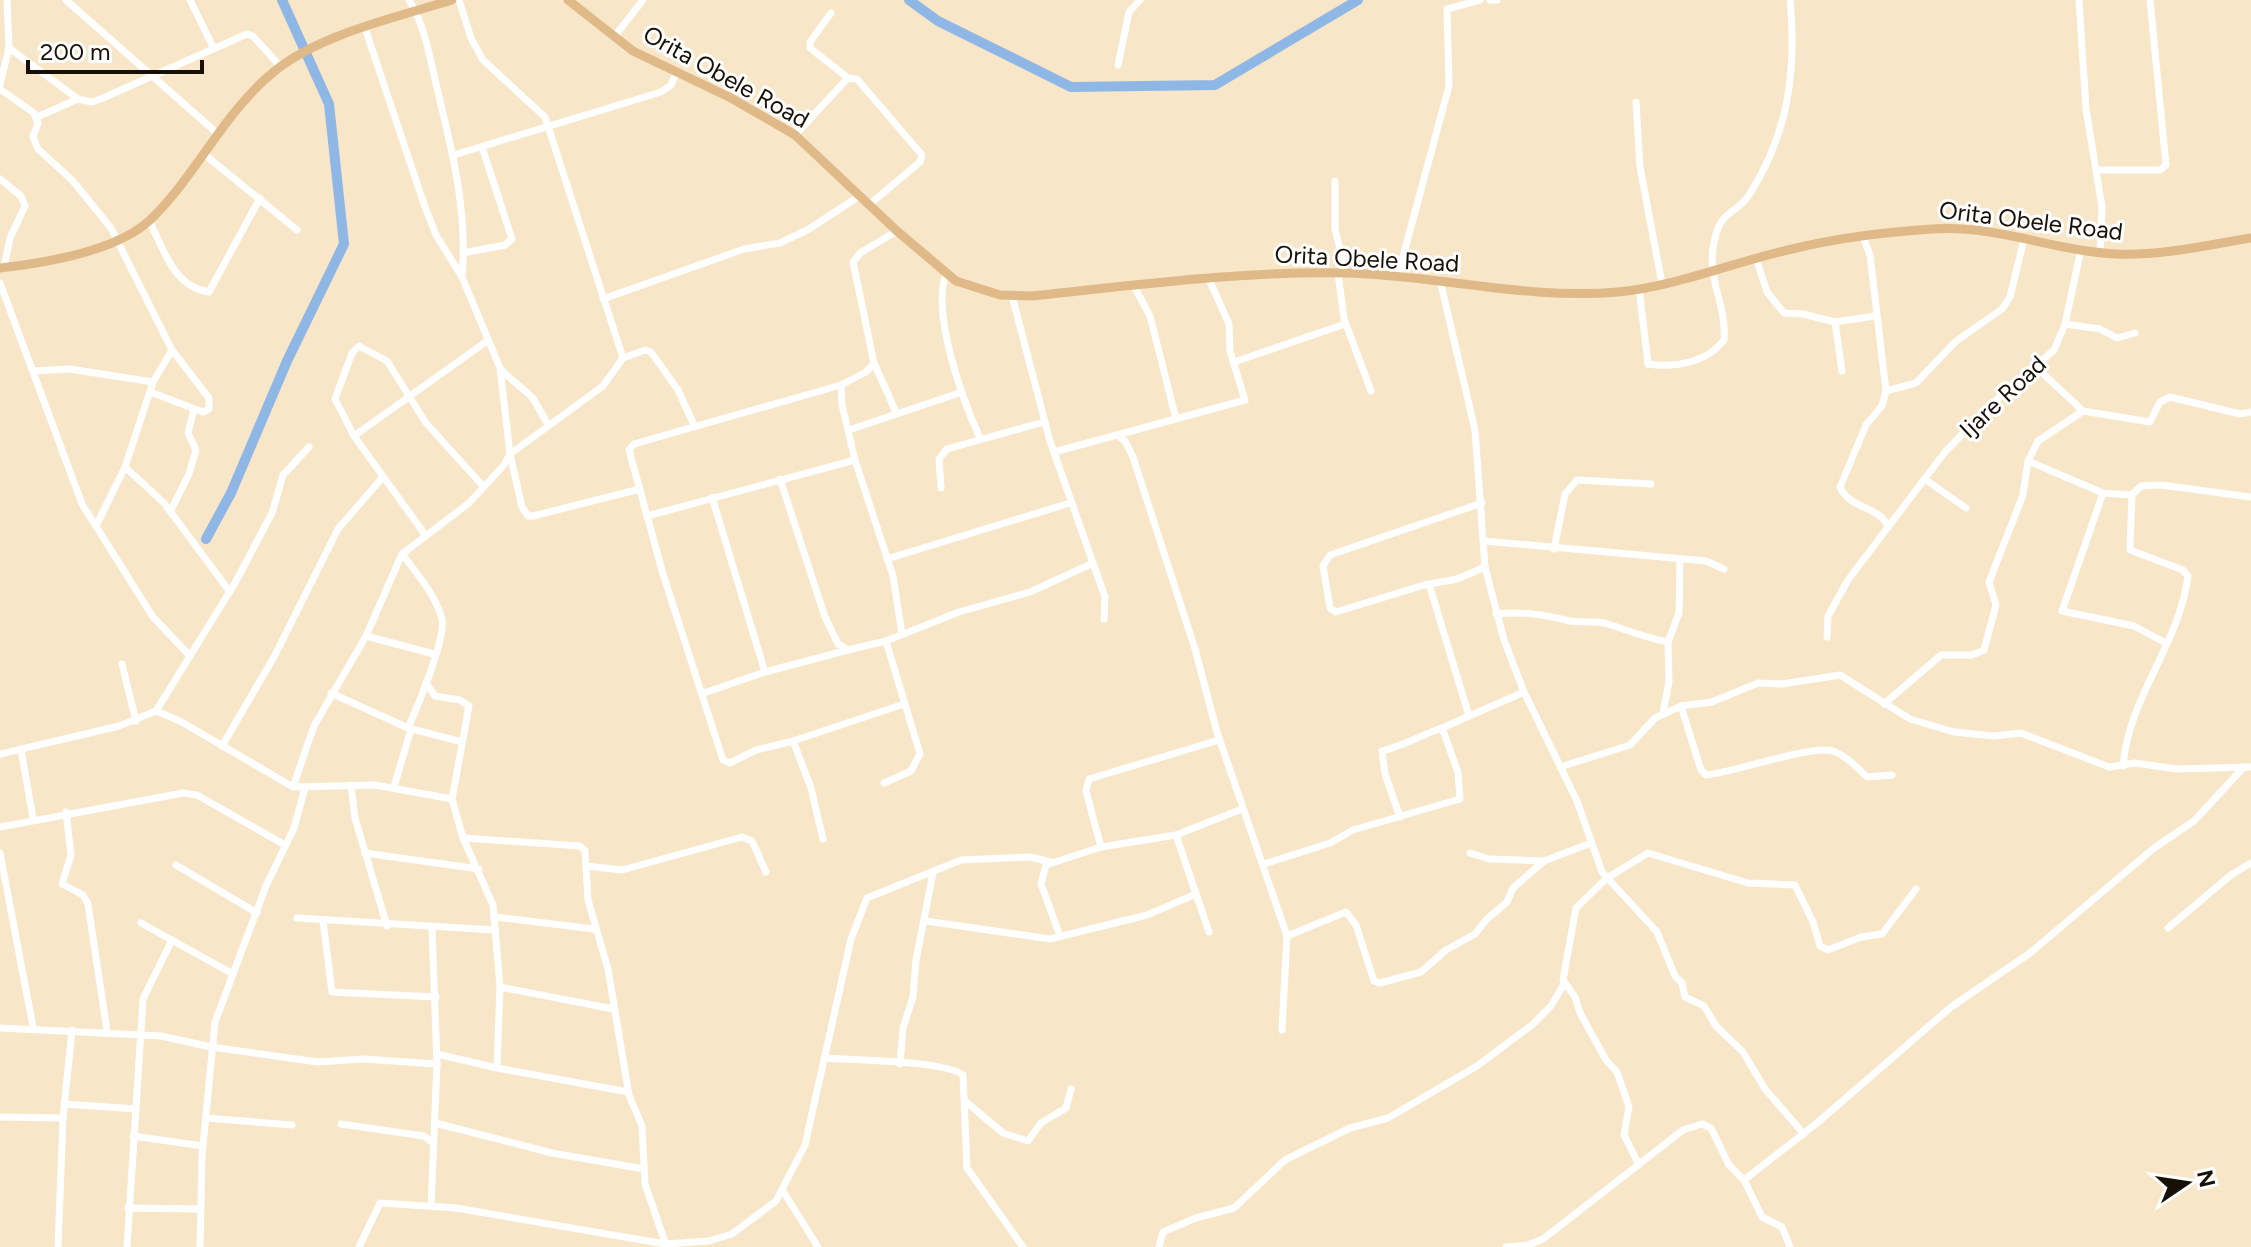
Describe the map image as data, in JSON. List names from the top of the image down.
{
  "streets": {
    "main road": ["Orita Obele Road"],
    "street": ["Ijare Road"]
  },
  "crossings": [
    ["Orita Obele Road", "Ijare Road"]
  ],
  "scale_bar": "200 m",
  "north": "right"
}
